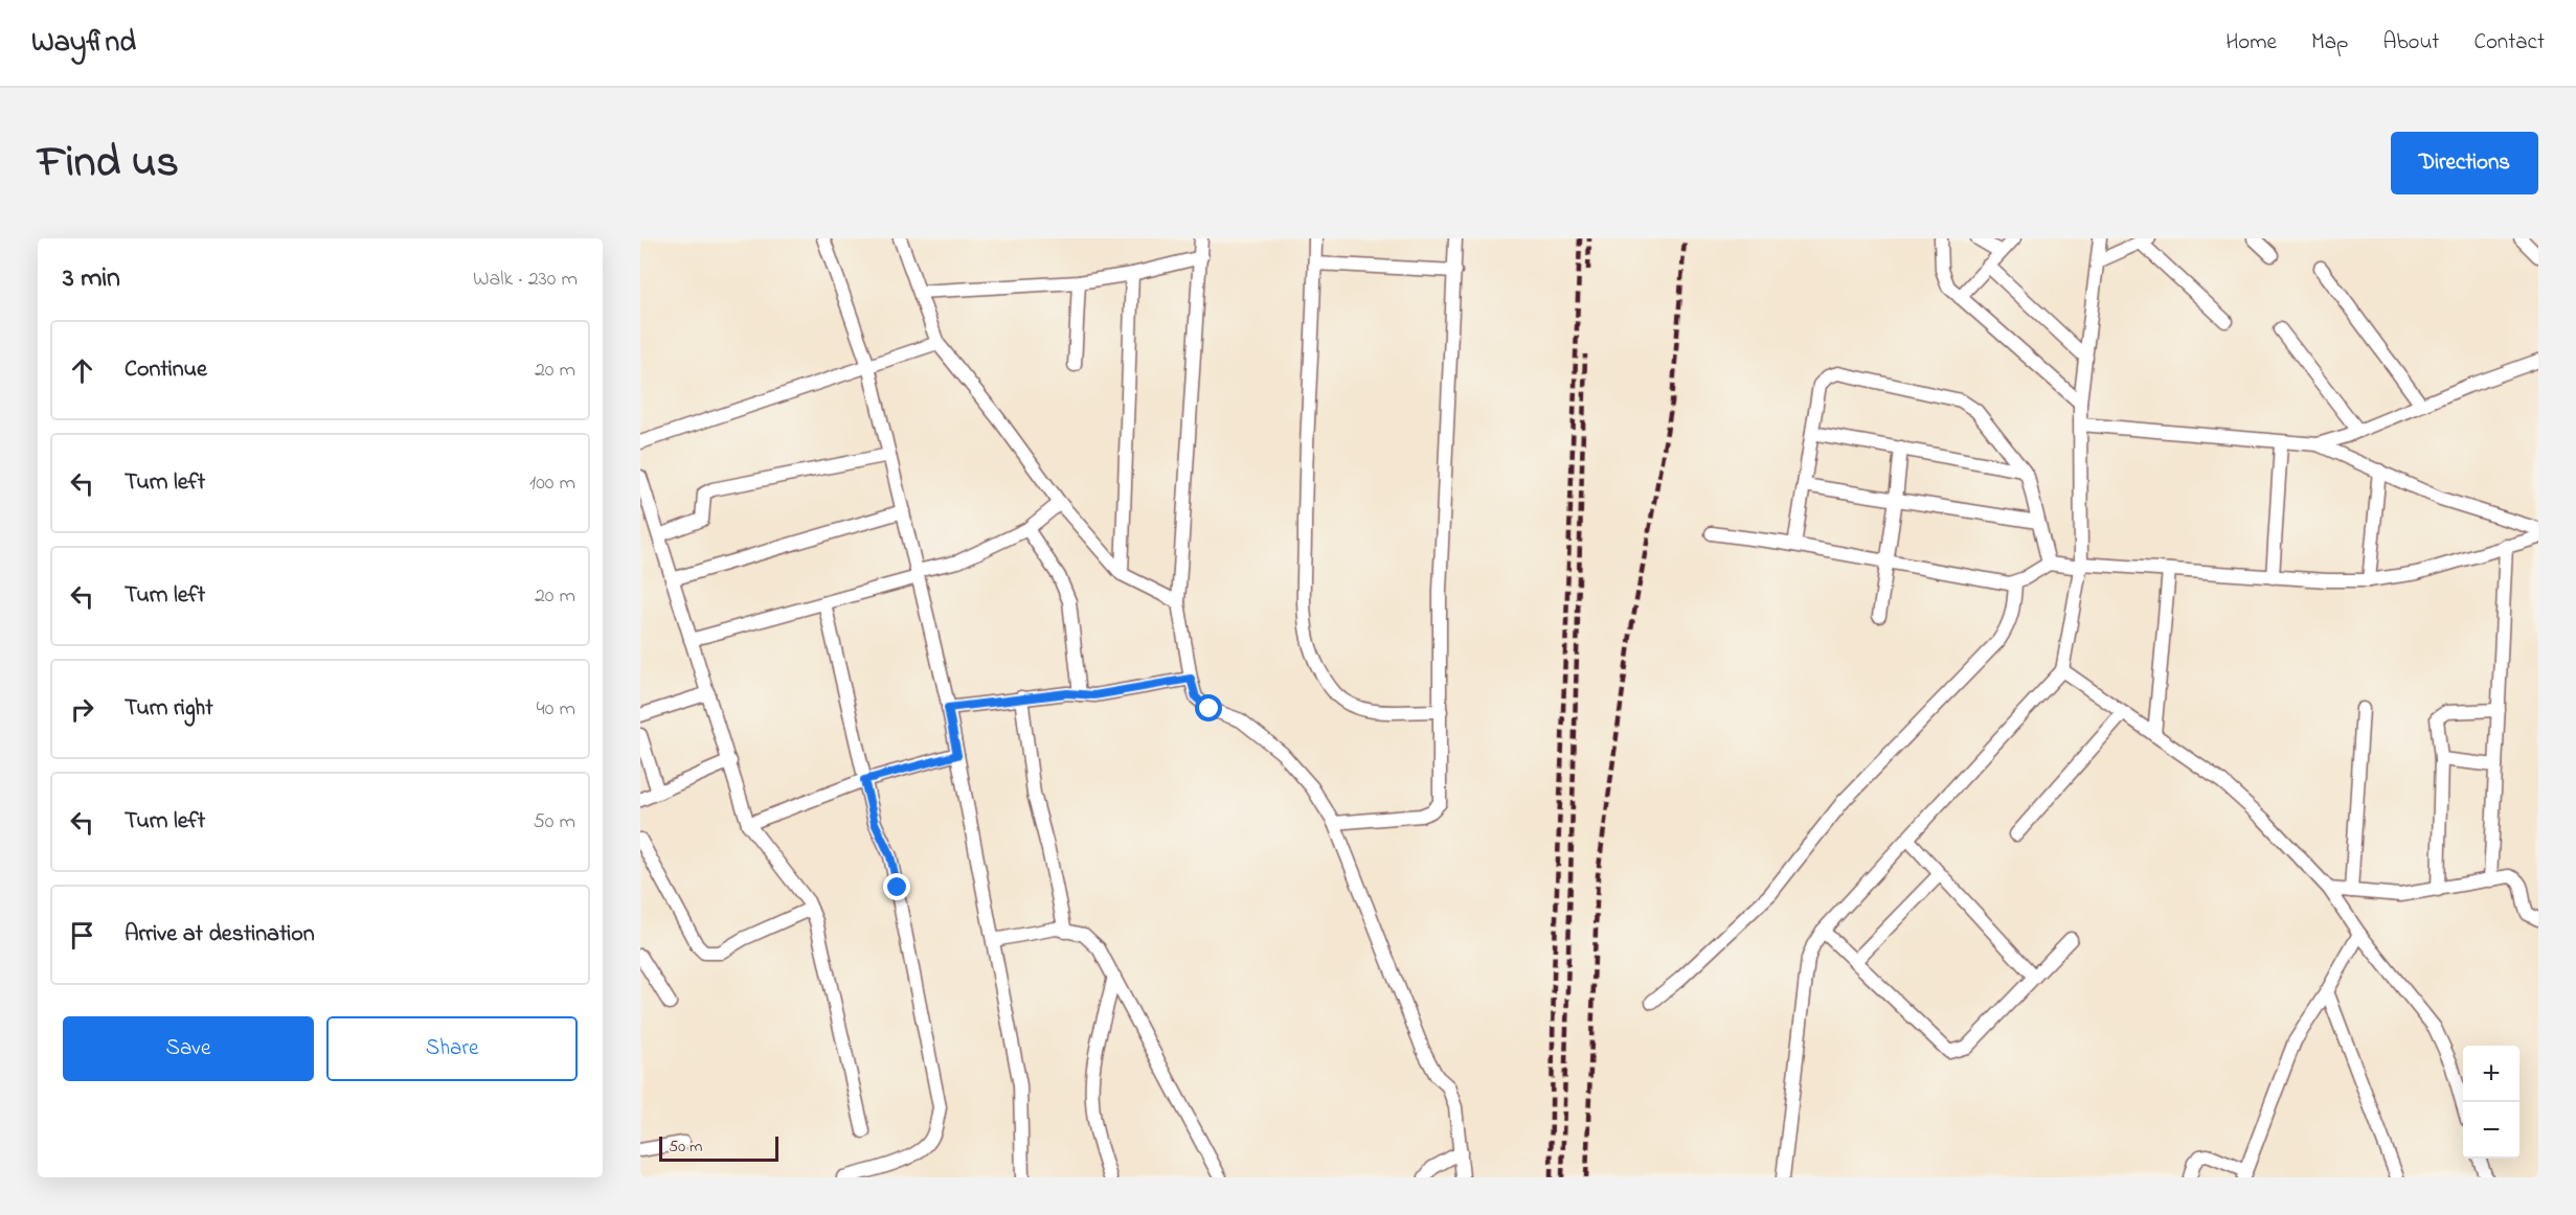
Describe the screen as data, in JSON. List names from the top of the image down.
{
  "scale_bar": "50 m",
  "page": {
    "header": "Wayfind",
    "nav": [
      "Home",
      "Map",
      "About",
      "Contact"
    ],
    "title": "Find us",
    "buttons": [
      "Directions",
      ["Save", "Share"]
    ],
    "heading": ["3 min", "Walk · 230 m"],
    "list": [
      ["Continue", "20 m"],
      ["Turn left", "100 m"],
      ["Turn left", "20 m"],
      ["Turn right", "40 m"],
      ["Turn left", "50 m"],
      "Arrive at destination"
    ],
    "map_buttons": ["+", "−"],
    "scale": "50 m"
  }
}
